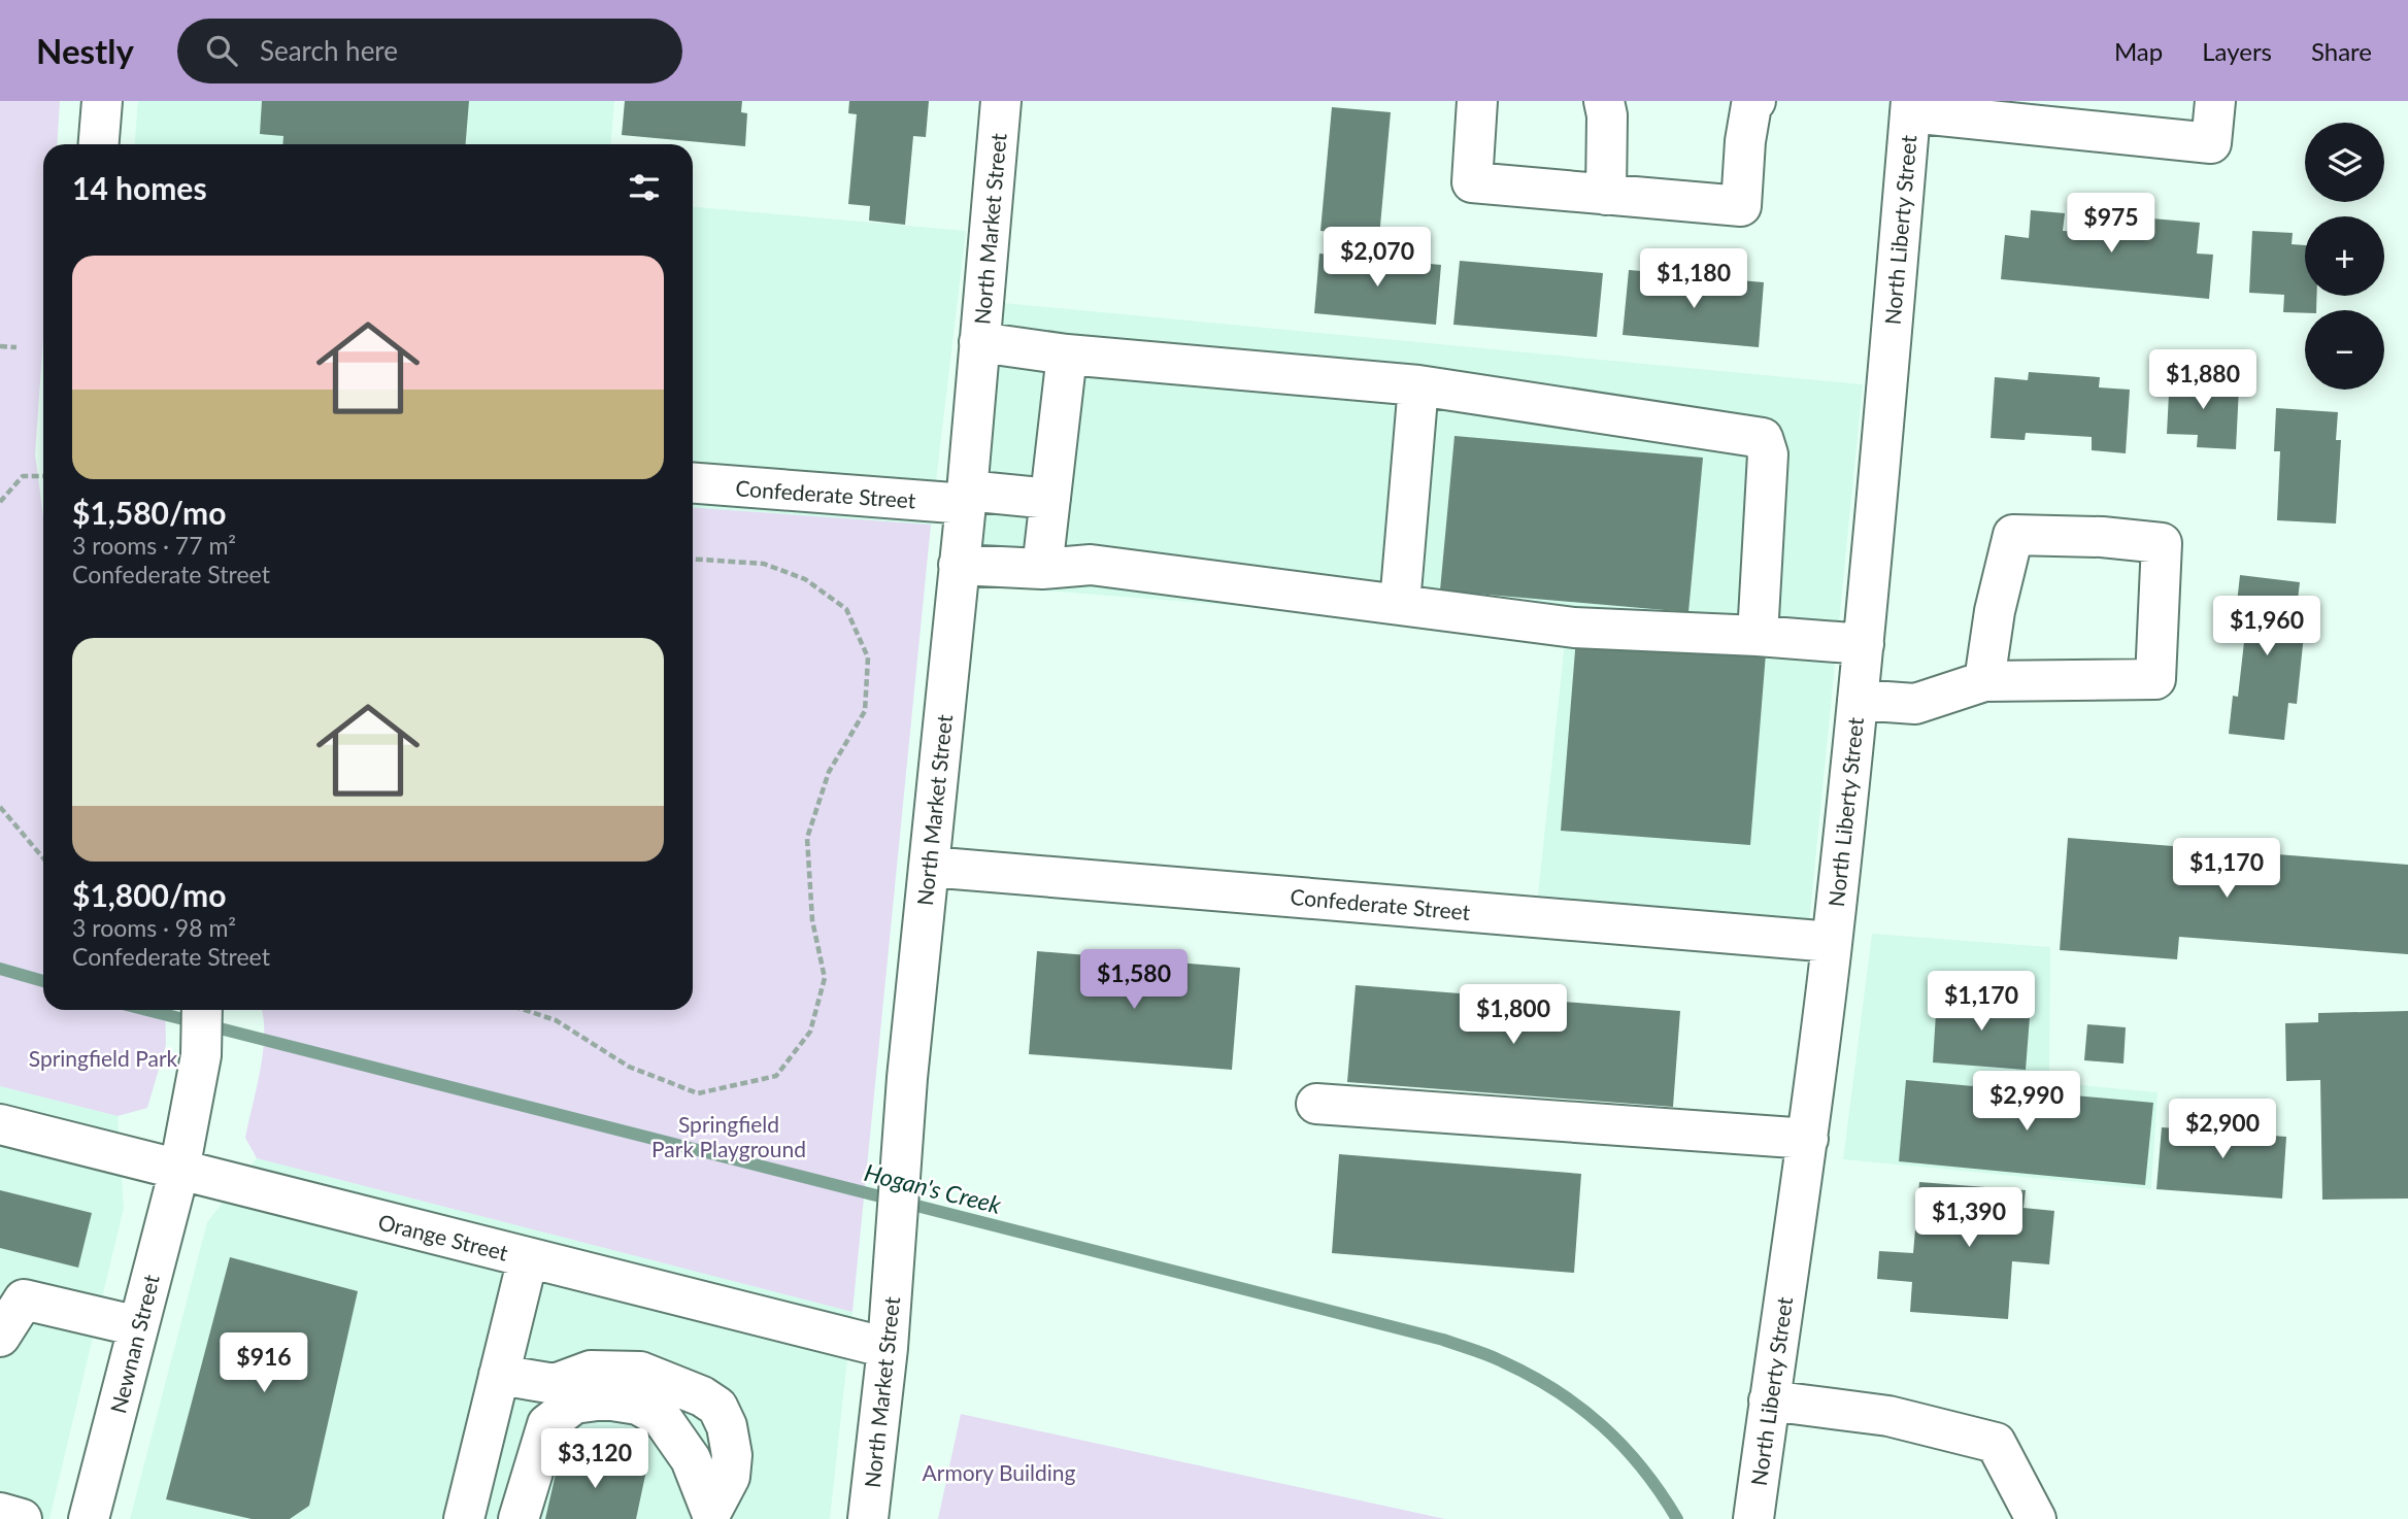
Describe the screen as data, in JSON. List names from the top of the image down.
{
  "streets": {
    "street": [
      "North Market Street",
      "North Liberty Street",
      "Confederate Street",
      "Orange Street",
      "Newnan Street"
    ]
  },
  "crossings": [
    ["North Market Street", "Confederate Street"],
    ["North Market Street", "Orange Street"],
    ["North Liberty Street", "Confederate Street"],
    ["Orange Street", "Newnan Street"]
  ],
  "water": ["Hogan's Creek"],
  "parks": ["Springfield Park", "Springfield Park Playground", "Armory Building"],
  "page": {
    "header": "Nestly",
    "search": "Search here",
    "nav": ["Map", "Layers", "Share"],
    "map_buttons": ["+", "−"],
    "heading": "14 homes",
    "price": [
      "$975",
      "$2,070",
      "$1,180",
      "$1,880",
      "$1,960",
      "$1,170",
      "$1,580",
      "$1,170",
      "$1,800",
      "$2,990",
      "$2,900",
      "$1,390",
      "$916",
      "$3,120"
    ],
    "list": [
      {
        "name": "$1,580/mo",
        "note": "3 rooms · 77 m² · Confederate Street"
      },
      {
        "name": "$1,800/mo",
        "note": "3 rooms · 98 m² · Confederate Street"
      }
    ]
  }
}
